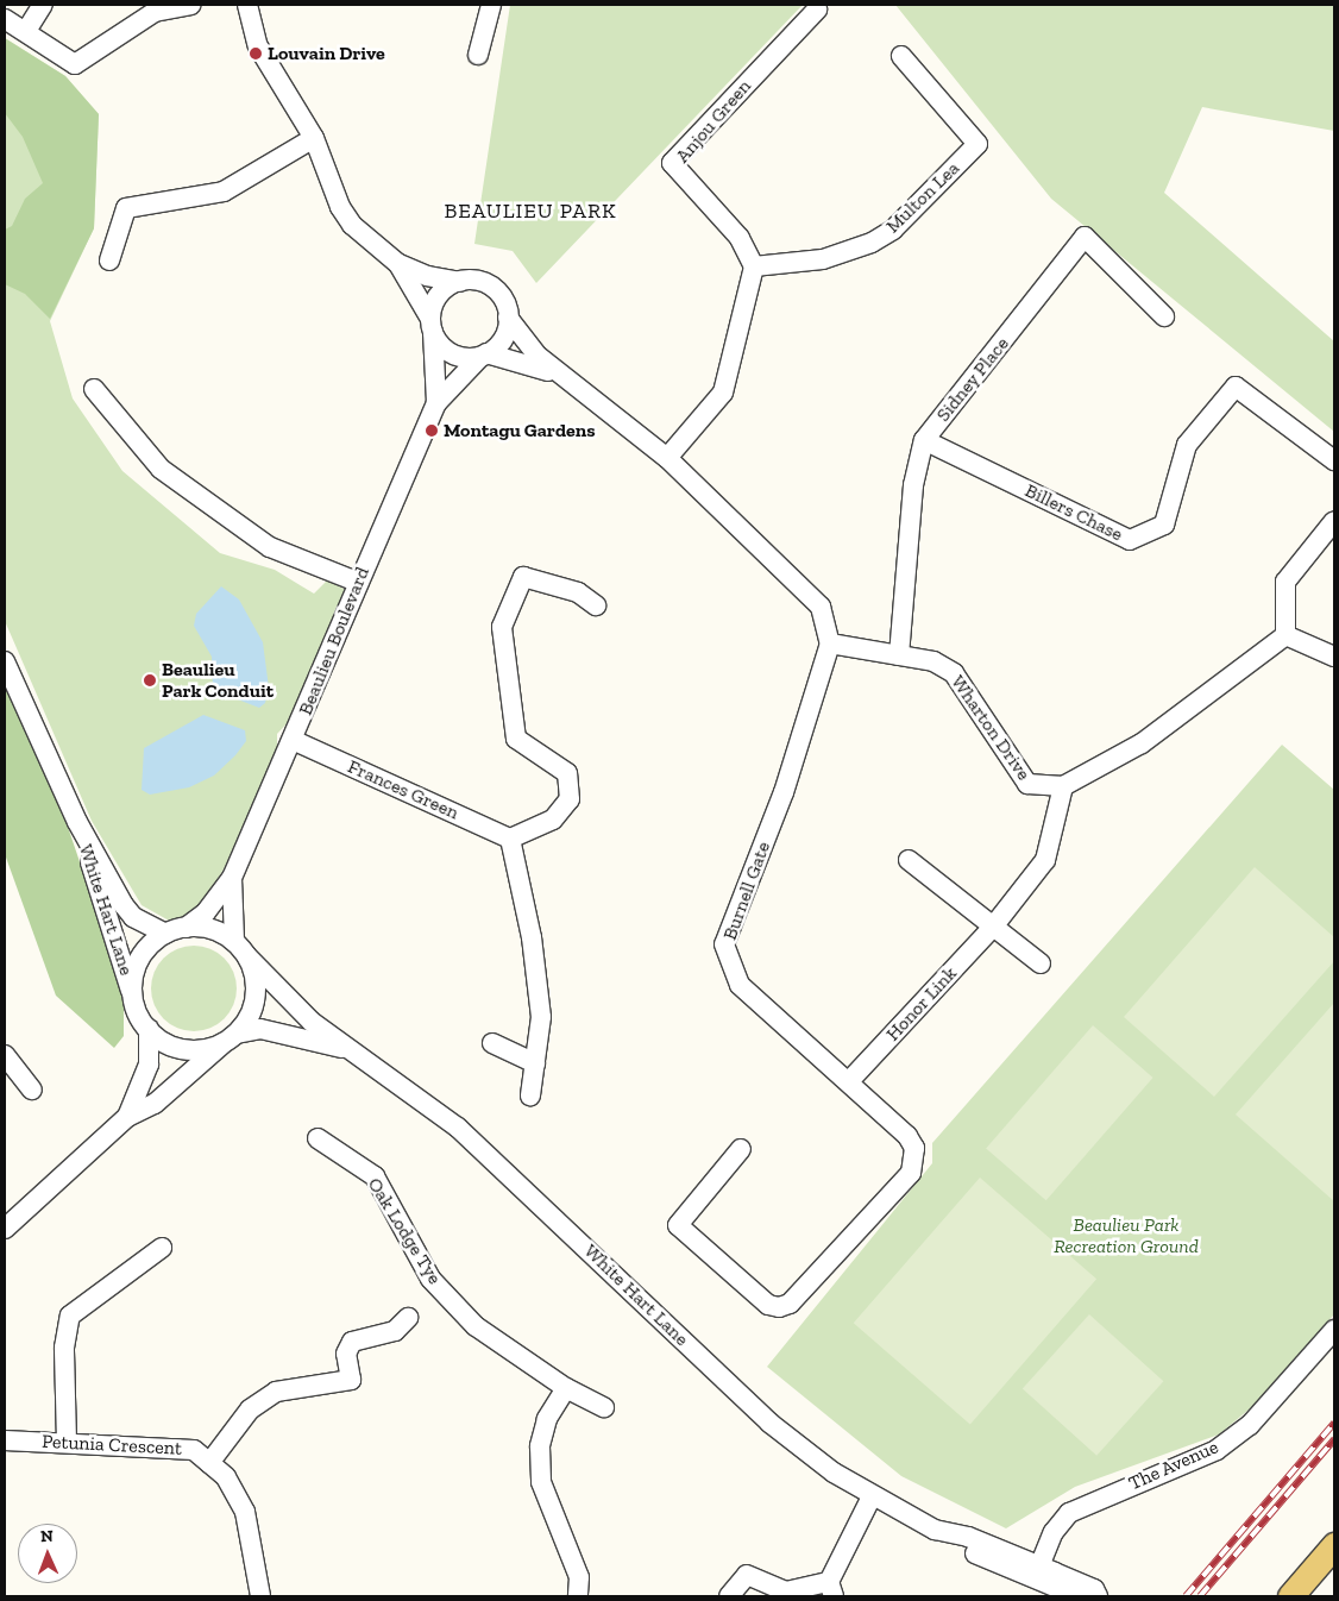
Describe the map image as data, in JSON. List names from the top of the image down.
{
  "streets": {
    "street": [
      "Anjou Green",
      "Multon Lea",
      "Sidney Place",
      "Billers Chase",
      "Beaulieu Boulevard",
      "Wharton Drive",
      "Frances Green",
      "Burnell Gate",
      "White Hart Lane",
      "Honor Link",
      "Oak Lodge Tye",
      "Petunia Crescent",
      "The Avenue"
    ]
  },
  "crossings": [
    ["Anjou Green", "Multon Lea"],
    ["Sidney Place", "Billers Chase"],
    ["Sidney Place", "Wharton Drive"],
    ["Beaulieu Boulevard", "Frances Green"],
    ["Beaulieu Boulevard", "White Hart Lane"],
    ["Wharton Drive", "Burnell Gate"],
    ["Wharton Drive", "Honor Link"],
    ["Burnell Gate", "Honor Link"],
    ["White Hart Lane", "The Avenue"]
  ],
  "districts": ["BEAULIEU PARK"],
  "parks": ["Beaulieu Park Recreation Ground"],
  "places": ["Louvain Drive", "Montagu Gardens", "Beaulieu Park Conduit"],
  "north": "top"
}
